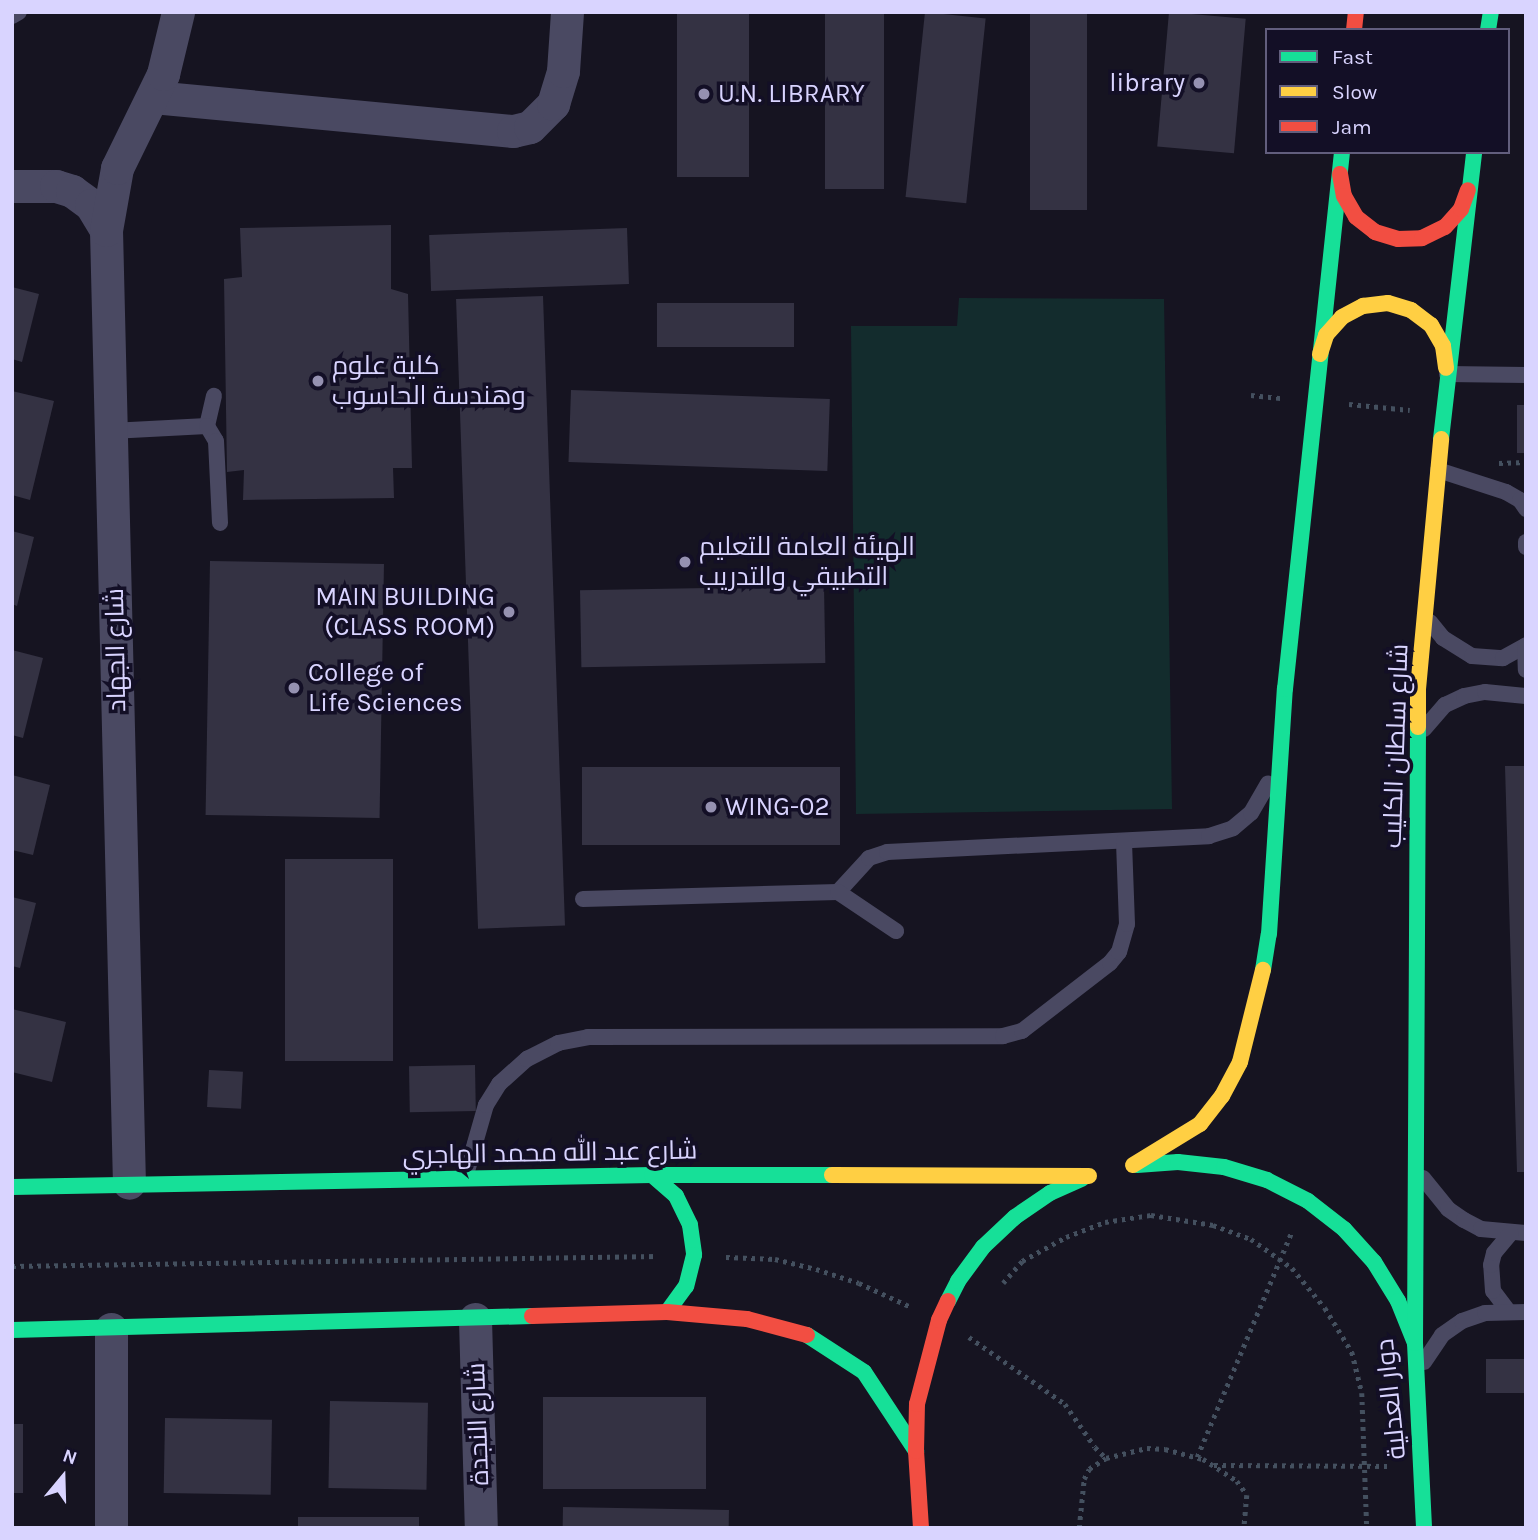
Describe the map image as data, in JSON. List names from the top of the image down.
{
  "streets": {
    "main road": ["شارع سلطان الكليب", "شارع عبد الله محمد الهاجري", "دوار العدلية"],
    "street": ["شارع الجهاد", "شارع النجدة"]
  },
  "crossings": [
    ["شارع الجهاد", "شارع عبد الله محمد الهاجري"],
    ["شارع سلطان الكليب", "دوار العدلية"]
  ],
  "places": [
    "library",
    "U.N. LIBRARY",
    "كلية علوم وهندسة الحاسوب",
    "الهيئة العامة للتعليم التطبيقي والتدريب",
    "MAIN BUILDING (CLASS ROOM)",
    "College of Life Sciences",
    "WING-02"
  ],
  "legend": ["Fast", "Slow", "Jam"],
  "north": "top"
}
